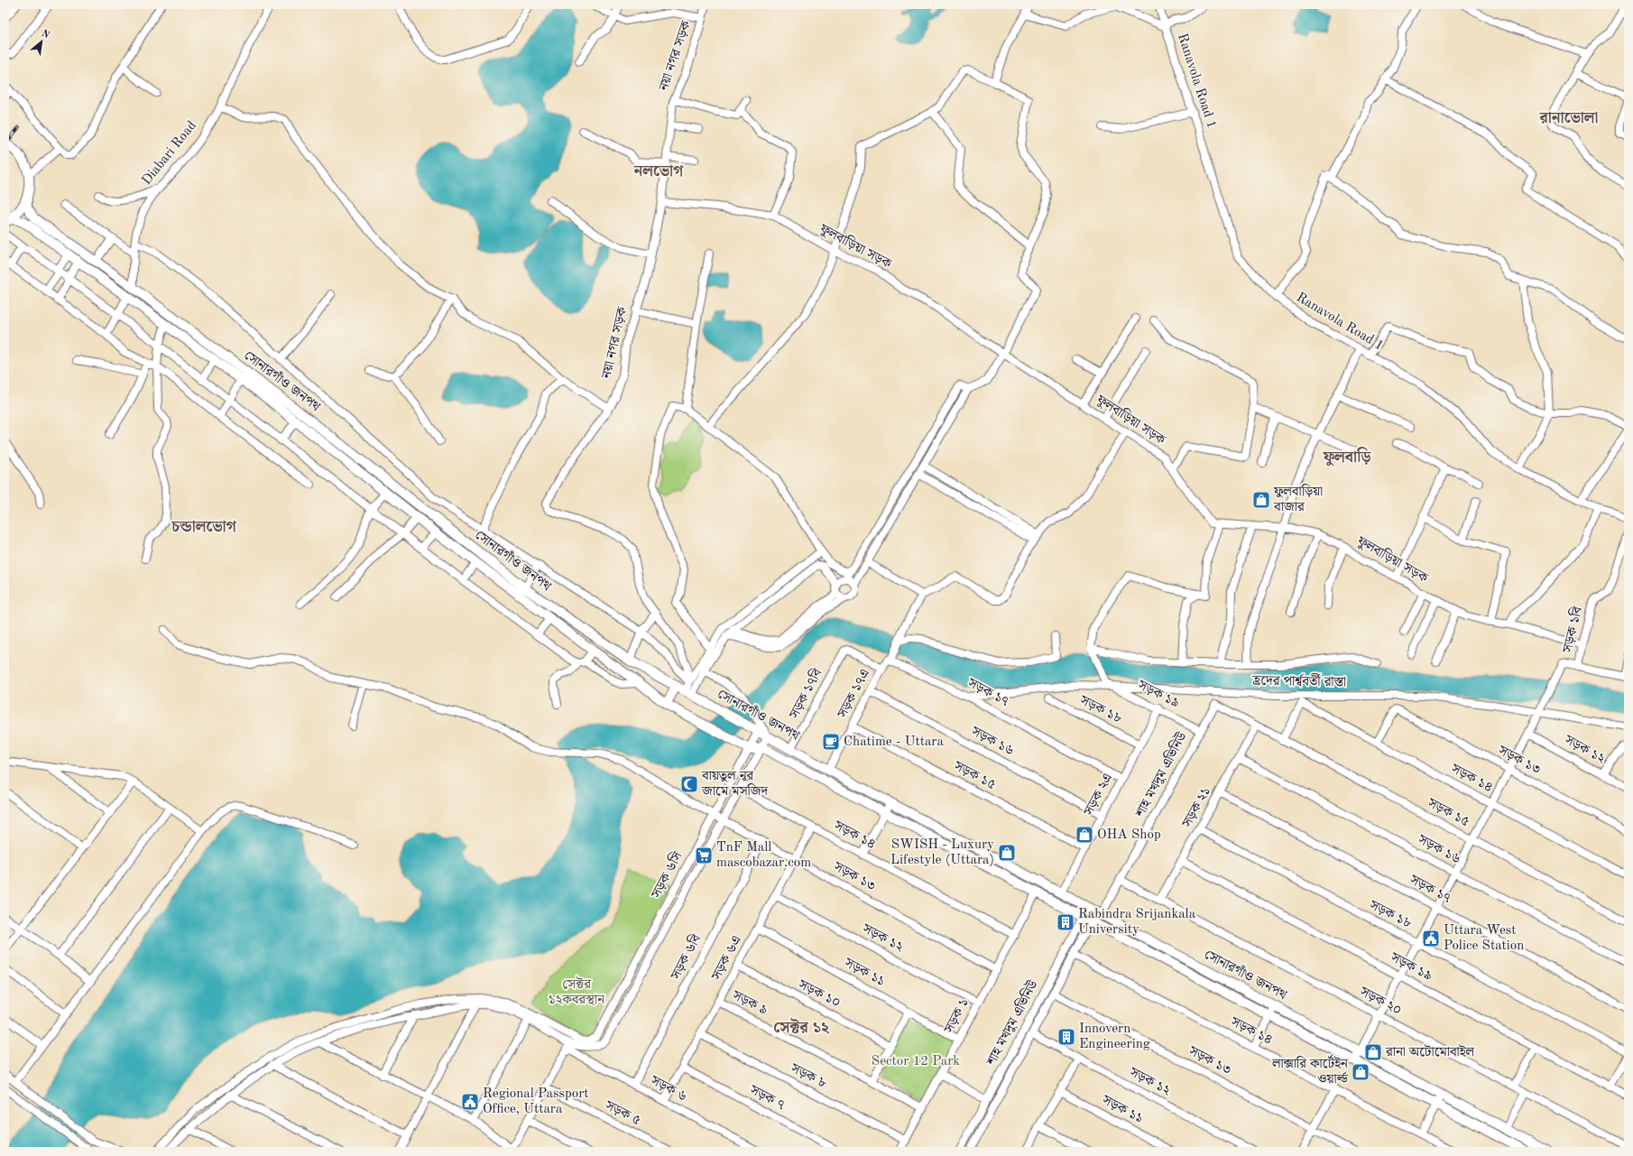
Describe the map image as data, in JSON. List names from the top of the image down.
{
  "streets": {
    "main road": ["সোনারগাঁও জনপথ"],
    "street": [
      "নয়া নগর সড়ক",
      "Ranavola Road 1",
      "Diabari Road",
      "ফুলবাড়িয়া সড়ক",
      "সড়ক ১বি",
      "হ্রদের পার্শ্ববর্তী রাস্তা",
      "সড়ক ১৭",
      "সড়ক ১৭বি",
      "সড়ক ১৭এ",
      "সড়ক ১৯",
      "সড়ক ১৮",
      "সড়ক ১৬",
      "সড়ক ১২",
      "সড়ক ১৩",
      "শাহ মখদুম এভিনিউ",
      "সড়ক ১৫",
      "সড়ক ১৪",
      "সড়ক ২এ",
      "সড়ক ২১",
      "সড়ক ৬সি",
      "সড়ক ৬বি",
      "সড়ক ৬এ",
      "সড়ক ১১",
      "সড়ক ১০",
      "সড়ক ২০",
      "সড়ক ৯",
      "সড়ক ১",
      "সড়ক ৮",
      "সড়ক ৬",
      "সড়ক ৭",
      "সড়ক ৫"
    ]
  },
  "crossings": [
    ["নয়া নগর সড়ক", "ফুলবাড়িয়া সড়ক"],
    ["Diabari Road", "সোনারগাঁও জনপথ"],
    ["ফুলবাড়িয়া সড়ক", "সড়ক ১বি"],
    ["সোনারগাঁও জনপথ", "সড়ক ১৭বি"],
    ["সোনারগাঁও জনপথ", "সড়ক ১৭এ"],
    ["সোনারগাঁও জনপথ", "শাহ মখদুম এভিনিউ"],
    ["সোনারগাঁও জনপথ", "সড়ক ২এ"],
    ["সোনারগাঁও জনপথ", "সড়ক ৬সি"],
    ["সোনারগাঁও জনপথ", "সড়ক ১"],
    ["হ্রদের পার্শ্ববর্তী রাস্তা", "সড়ক ১৭"],
    ["হ্রদের পার্শ্ববর্তী রাস্তা", "সড়ক ১৯"],
    ["সড়ক ১৭", "সড়ক ২এ"],
    ["সড়ক ১৭", "সড়ক ২১"],
    ["সড়ক ১৭বি", "সড়ক ১৭এ"],
    ["সড়ক ১৭এ", "সড়ক ১৬"],
    ["সড়ক ১৭এ", "সড়ক ১৫"],
    ["সড়ক ১৯", "শাহ মখদুম এভিনিউ"],
    ["সড়ক ১৯", "সড়ক ২এ"],
    ["সড়ক ১৯", "সড়ক ২১"],
    ["সড়ক ১৮", "সড়ক ২এ"],
    ["সড়ক ১৮", "সড়ক ২১"],
    ["সড়ক ১৬", "সড়ক ২এ"],
    ["সড়ক ১৬", "সড়ক ২১"],
    ["সড়ক ১২", "শাহ মখদুম এভিনিউ"],
    ["সড়ক ১২", "সড়ক ৬এ"],
    ["সড়ক ১২", "সড়ক ১"],
    ["সড়ক ১৩", "শাহ মখদুম এভিনিউ"],
    ["সড়ক ১৩", "সড়ক ১৪"],
    ["সড়ক ১৩", "সড়ক ৬সি"],
    ["সড়ক ১৩", "সড়ক ৬বি"],
    ["সড়ক ১৩", "সড়ক ৬এ"],
    ["সড়ক ১৩", "সড়ক ১"],
    ["শাহ মখদুম এভিনিউ", "সড়ক ১৫"],
    ["শাহ মখদুম এভিনিউ", "সড়ক ১৪"],
    ["শাহ মখদুম এভিনিউ", "সড়ক ২০"],
    ["সড়ক ১৫", "সড়ক ১৪"],
    ["সড়ক ১৫", "সড়ক ২এ"],
    ["সড়ক ১৫", "সড়ক ২১"],
    ["সড়ক ১৪", "সড়ক ৬সি"],
    ["সড়ক ১৪", "সড়ক ৬এ"],
    ["সড়ক ১৪", "সড়ক ১"],
    ["সড়ক ২১", "সড়ক ২০"],
    ["সড়ক ৬বি", "সড়ক ৬"],
    ["সড়ক ৬এ", "সড়ক ১১"],
    ["সড়ক ৬এ", "সড়ক ১০"],
    ["সড়ক ৬এ", "সড়ক ৯"],
    ["সড়ক ৬এ", "সড়ক ৮"],
    ["সড়ক ৬এ", "সড়ক ৬"],
    ["সড়ক ৬এ", "সড়ক ৭"],
    ["সড়ক ১১", "সড়ক ১"],
    ["সড়ক ৯", "সড়ক ১"],
    ["সড়ক ১", "সড়ক ৮"]
  ],
  "districts": [
    "রানাভোলা",
    "নলভোগ",
    "ফুলবাড়ি",
    "চন্ডালভোগ",
    "সেক্টর ১২"
  ],
  "parks": ["সেক্টর ১২কবরস্থান", "Sector 12 Park"],
  "places": {
    "shop": [
      "ফুলবাড়িয়া বাজার",
      "OHA Shop",
      "SWISH - Luxury Lifestyle (Uttara)",
      "রানা অটোমোবাইল",
      "লাক্সারি কার্টেইন ওয়ার্ল্ড"
    ],
    "cafe": ["Chatime - Uttara"],
    "mosque": ["বায়তুল নূর জামে মসজিদ"],
    "supermarket": ["TnF Mall mascobazar.com"],
    "building": ["Rabindra Srijankala University", "Innovern Engineering"],
    "public building": ["Uttara West Police Station", "Regional Passport Office, Uttara"]
  },
  "north": "top right"
}
